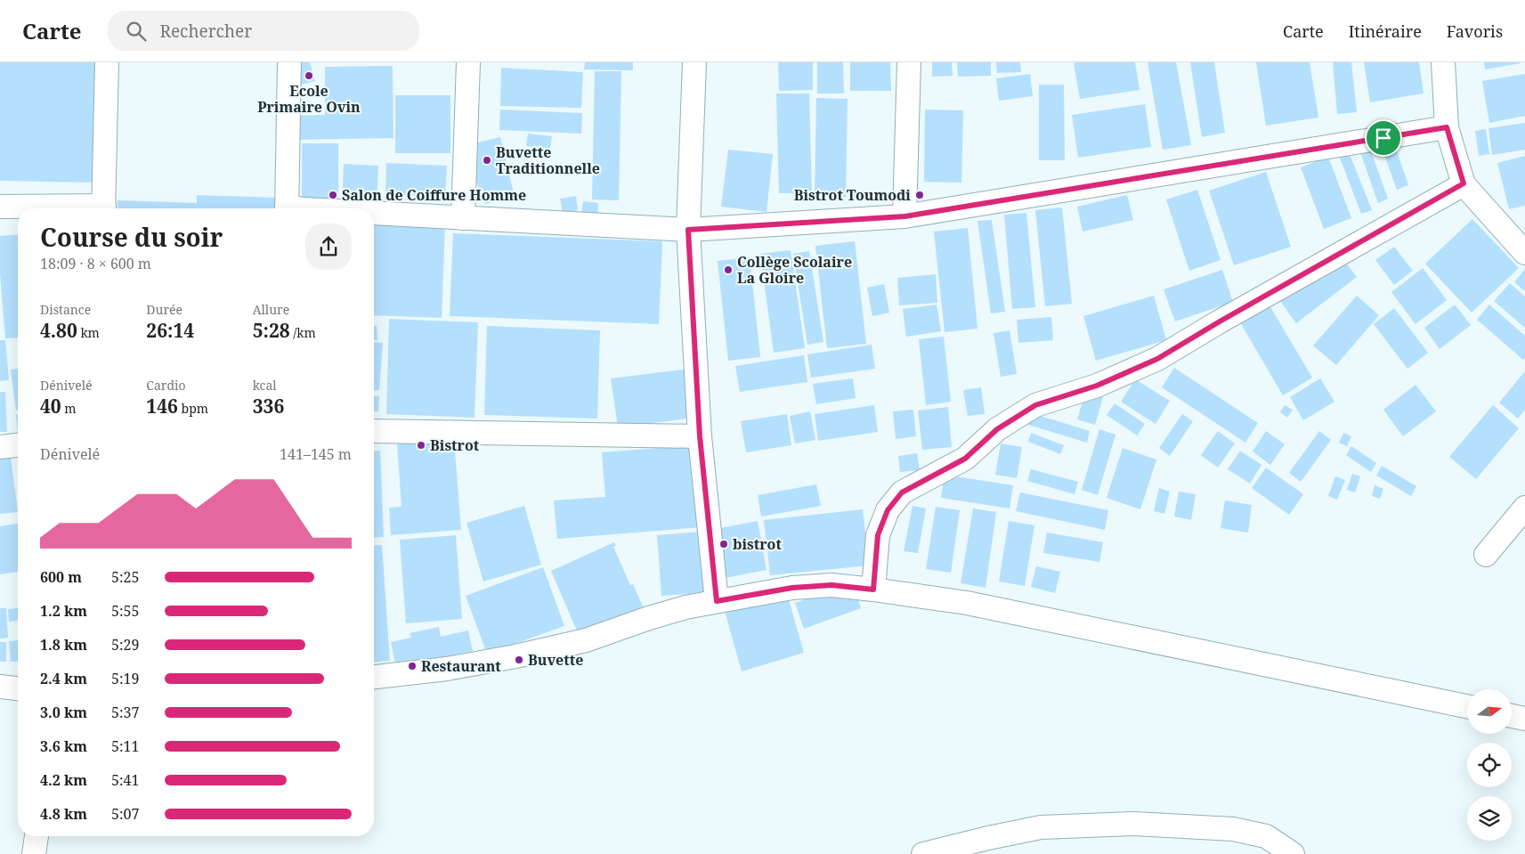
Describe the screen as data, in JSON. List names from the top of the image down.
{
  "places": [
    "Ecole Primaire Ovin",
    "Buvette Traditionnelle",
    "Salon de Coiffure Homme",
    "Bistrot Toumodi",
    "Collège Scolaire La Gloire",
    "Bistrot",
    "bistrot",
    "Buvette",
    "Restaurant"
  ],
  "north": "right",
  "page": {
    "header": "Carte",
    "search": "Rechercher",
    "nav": ["Carte", "Itinéraire", "Favoris"],
    "heading": ["Course du soir", "18:09 · 8 × 600 m"],
    "stats": [
      ["Distance", "4.80 km"],
      ["Durée", "26:14"],
      ["Allure", "5:28 /km"],
      ["Dénivelé", "40 m"],
      ["Cardio", "146 bpm"],
      ["kcal", "336"]
    ],
    "chart": ["Dénivelé", "141–145 m"],
    "list": [
      {
        "name": "600 m",
        "note": "5:25"
      },
      {
        "name": "1.2 km",
        "note": "5:55"
      },
      {
        "name": "1.8 km",
        "note": "5:29"
      },
      {
        "name": "2.4 km",
        "note": "5:19"
      },
      {
        "name": "3.0 km",
        "note": "5:37"
      },
      {
        "name": "3.6 km",
        "note": "5:11"
      },
      {
        "name": "4.2 km",
        "note": "5:41"
      },
      {
        "name": "4.8 km",
        "note": "5:07"
      }
    ]
  }
}
